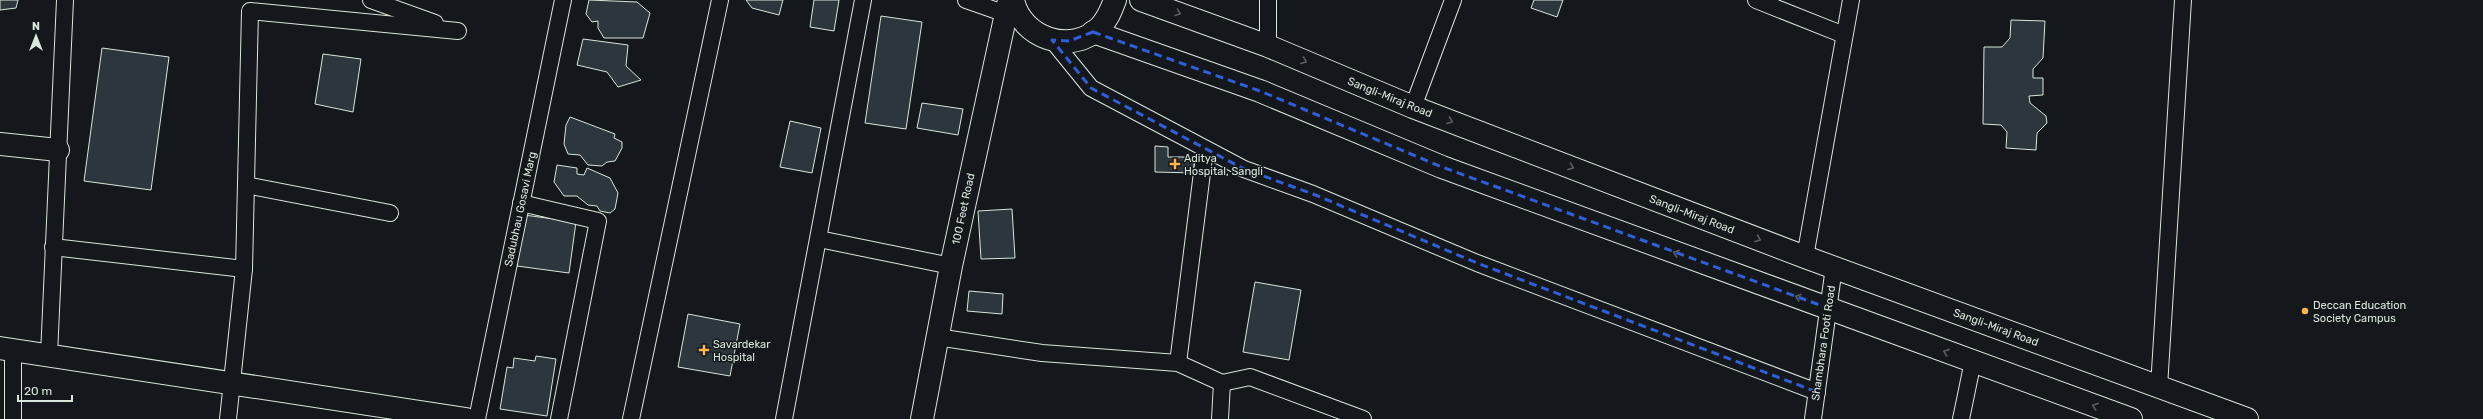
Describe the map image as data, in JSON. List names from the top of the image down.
{
  "streets": {
    "main road": ["Sangli-Miraj Road", "100 Feet Road"],
    "street": ["Sadubhau Gosavi Marg", "Shambhara Footi Road"]
  },
  "crossings": [
    ["Sangli-Miraj Road", "Shambhara Footi Road"]
  ],
  "places": {
    "health": ["Aditya Hospital, Sangli", "Savardekar Hospital"],
    "other": ["Deccan Education Society Campus"]
  },
  "scale_bar": "20 m",
  "north": "top"
}
